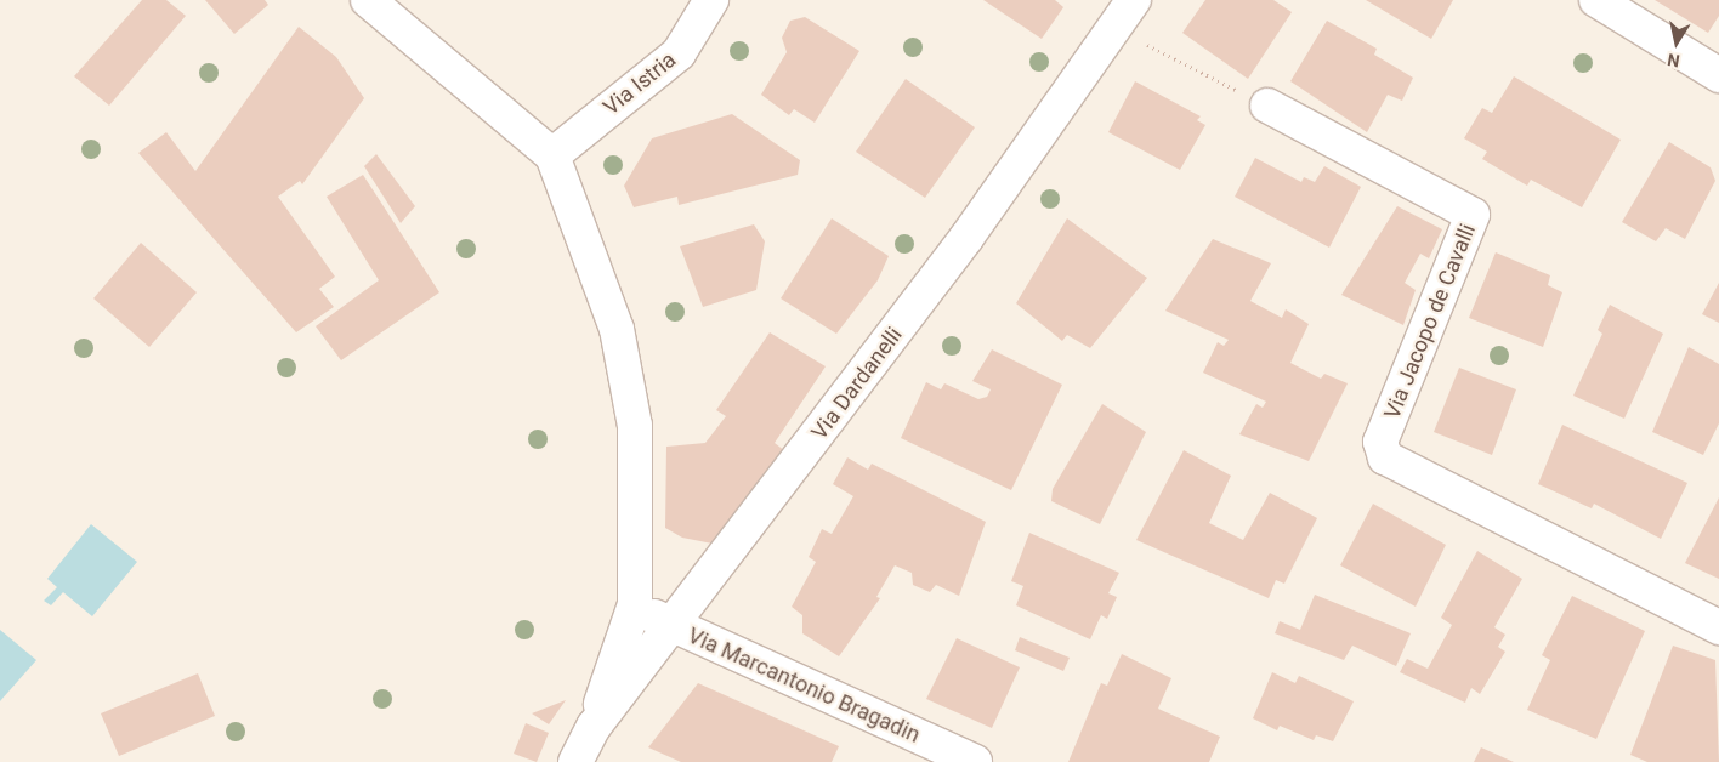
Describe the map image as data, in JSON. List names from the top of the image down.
{
  "streets": {
    "street": [
      "Via Istria",
      "Via Jacopo de Cavalli",
      "Via Dardanelli",
      "Via Marcantonio Bragadin"
    ]
  },
  "crossings": [
    ["Via Dardanelli", "Via Marcantonio Bragadin"]
  ],
  "north": "bottom"
}
